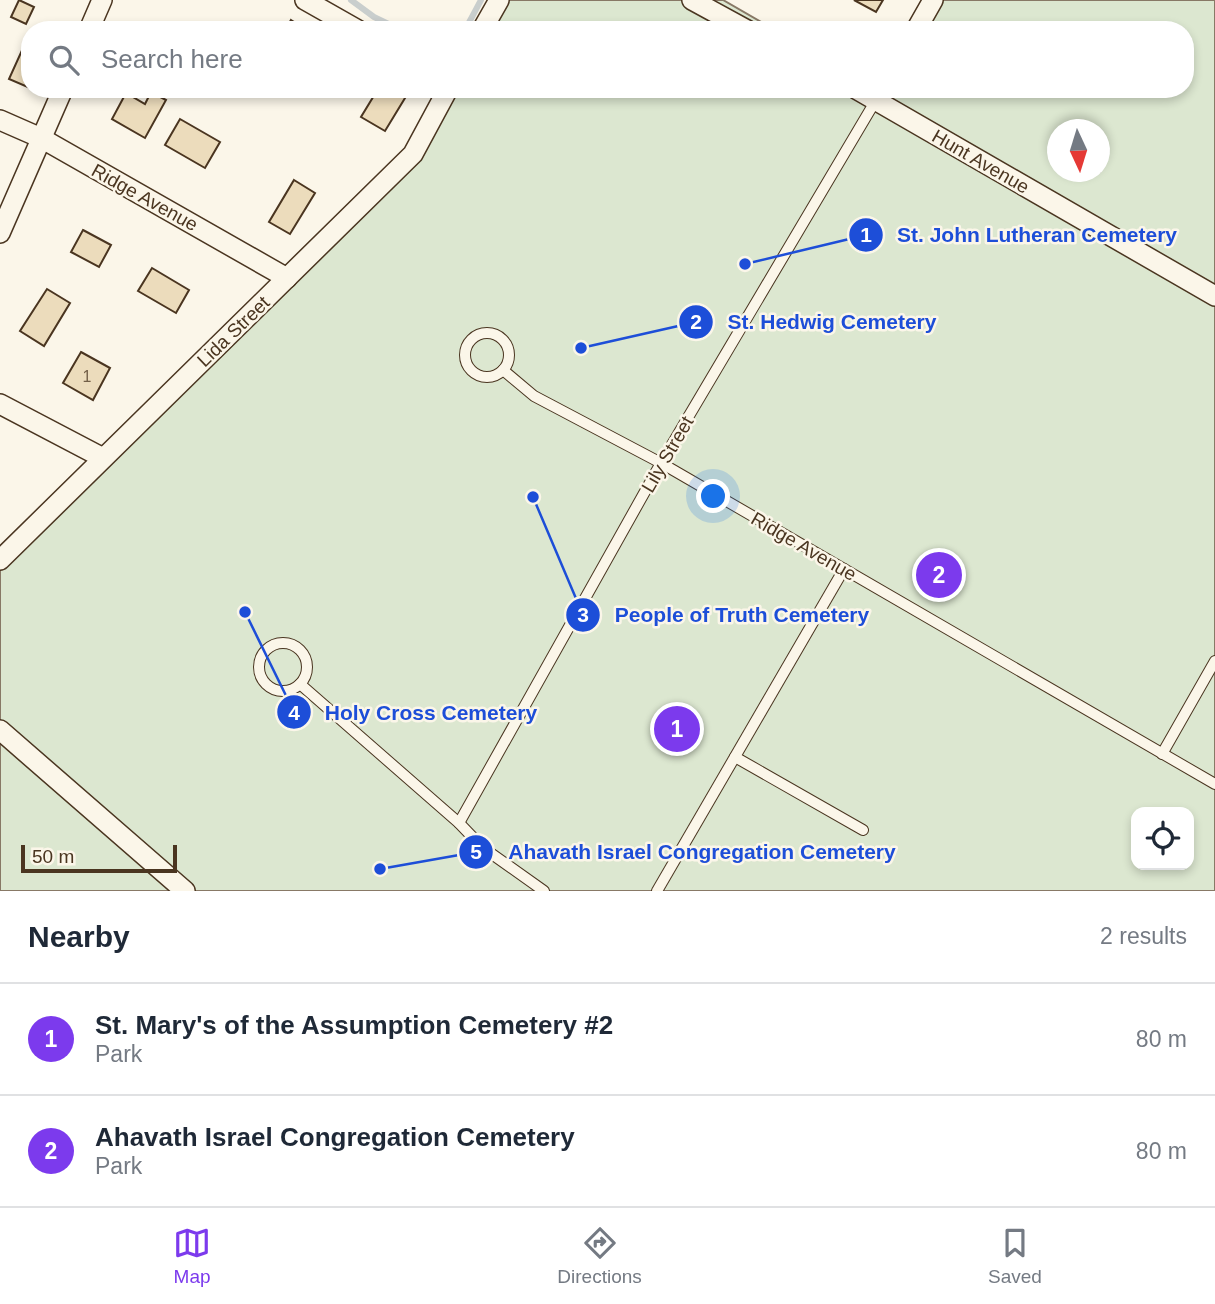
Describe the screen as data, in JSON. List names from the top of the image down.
{
  "streets": {
    "street": ["Hunt Avenue", "Ridge Avenue", "Lida Street"],
    "lane": ["Lily Street"]
  },
  "crossings": [
    ["Ridge Avenue", "Lida Street"],
    ["Ridge Avenue", "Lily Street"]
  ],
  "places": [
    "St. John Lutheran Cemetery",
    "St. Hedwig Cemetery",
    "People of Truth Cemetery",
    "Holy Cross Cemetery",
    "Ahavath Israel Congregation Cemetery"
  ],
  "house_numbers": ["1"],
  "scale_bar": "50 m",
  "north": "bottom",
  "page": {
    "search": "Search here",
    "pins": ["2", "1"],
    "scale": "50 m",
    "heading": ["Nearby", "2 results"],
    "list": [
      {
        "mark": "1",
        "name": "St. Mary's of the Assumption Cemetery #2",
        "note": "Park",
        "value": "80 m"
      },
      {
        "mark": "2",
        "name": "Ahavath Israel Congregation Cemetery",
        "note": "Park",
        "value": "80 m"
      }
    ],
    "nav": ["Map", "Directions", "Saved"]
  }
}
